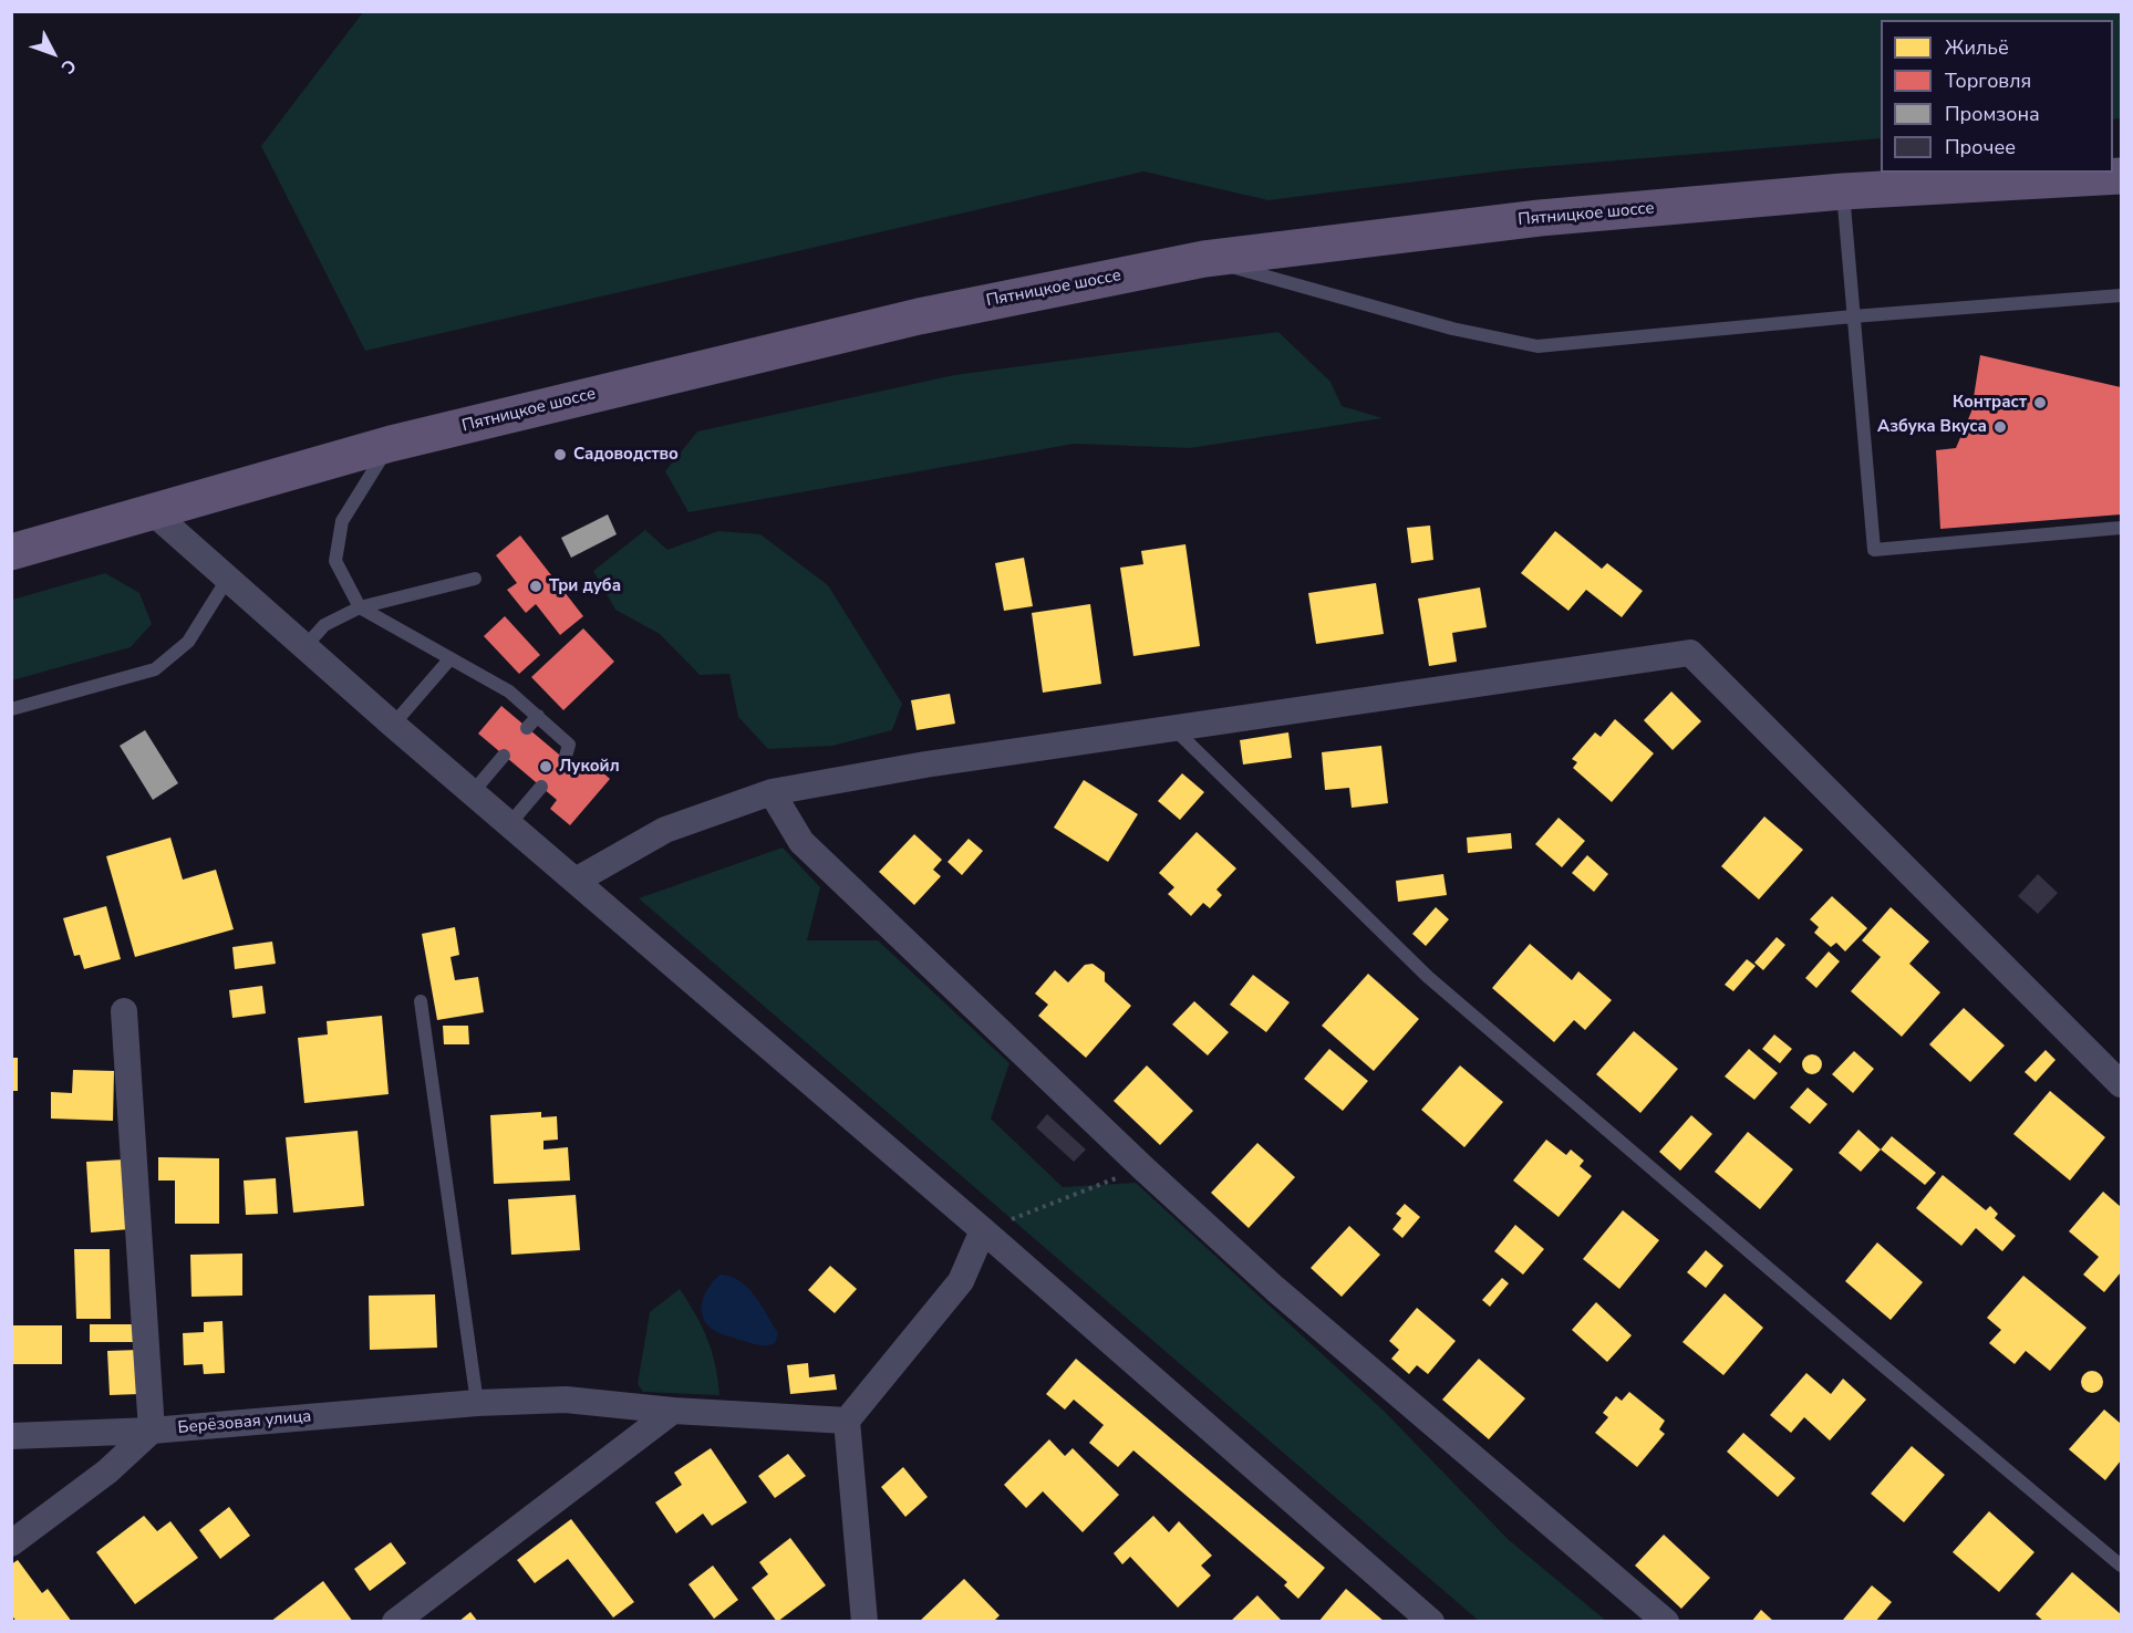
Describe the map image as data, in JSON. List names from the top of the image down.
{
  "streets": {
    "main road": ["Пятницкое шоссе"],
    "street": ["Берёзовая улица"]
  },
  "places": [
    "Контраст",
    "Азбука Вкуса",
    "Садоводство",
    "Три дуба",
    "Лукойл"
  ],
  "legend": [
    "Жильё",
    "Торговля",
    "Промзона",
    "Прочее"
  ],
  "north": "bottom right"
}
